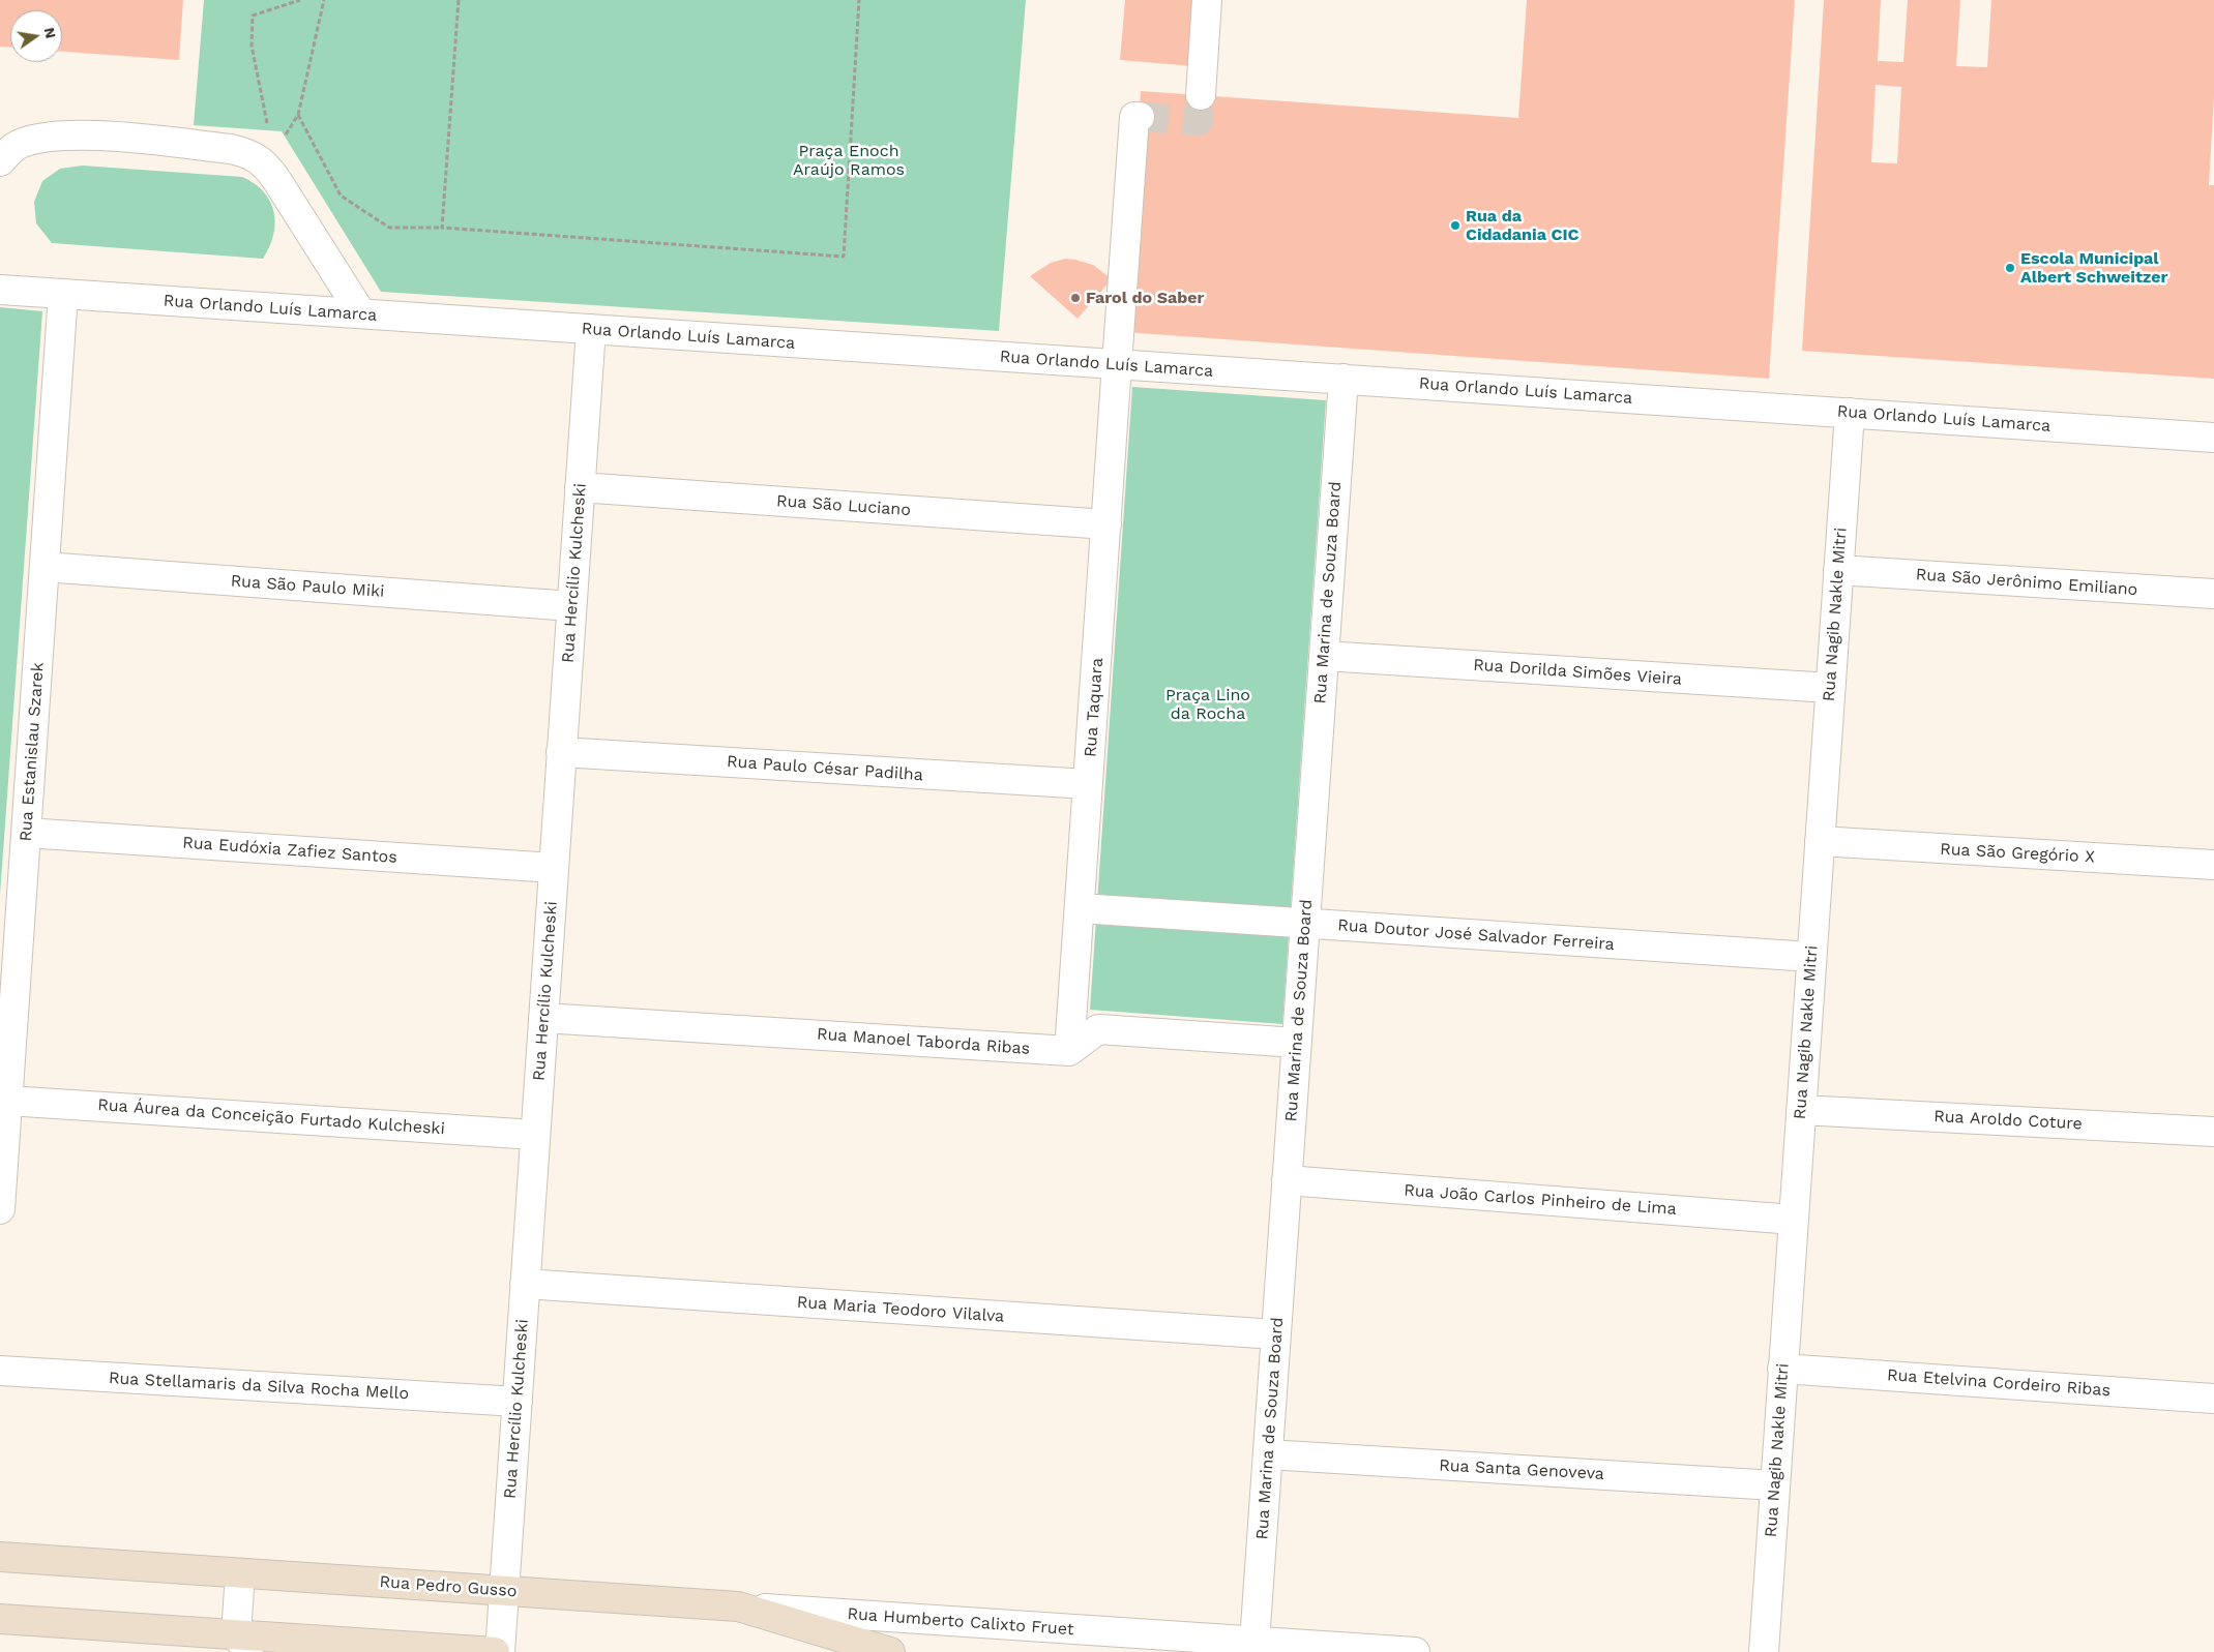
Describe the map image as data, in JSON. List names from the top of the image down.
{
  "streets": {
    "main road": ["Rua Pedro Gusso"],
    "street": [
      "Rua Orlando Luís Lamarca",
      "Rua São Luciano",
      "Rua Hercílio Kulcheski",
      "Rua São Jerônimo Emiliano",
      "Rua São Paulo Miki",
      "Rua Marina de Souza Board",
      "Rua Nagib Nakle Mitri",
      "Rua Dorilda Simões Vieira",
      "Rua Taquara",
      "Rua Estanislau Szarek",
      "Rua Paulo César Padilha",
      "Rua Eudóxia Zafiez Santos",
      "Rua São Gregório X",
      "Rua Doutor José Salvador Ferreira",
      "Rua Manoel Taborda Ribas",
      "Rua Áurea da Conceição Furtado Kulcheski",
      "Rua Aroldo Coture",
      "Rua João Carlos Pinheiro de Lima",
      "Rua Maria Teodoro Vilalva",
      "Rua Etelvina Cordeiro Ribas",
      "Rua Stellamaris da Silva Rocha Mello",
      "Rua Santa Genoveva",
      "Rua Humberto Calixto Fruet"
    ]
  },
  "crossings": [
    ["Rua Orlando Luís Lamarca", "Rua Hercílio Kulcheski"],
    ["Rua Orlando Luís Lamarca", "Rua Marina de Souza Board"],
    ["Rua Orlando Luís Lamarca", "Rua Nagib Nakle Mitri"],
    ["Rua Orlando Luís Lamarca", "Rua Taquara"],
    ["Rua Orlando Luís Lamarca", "Rua Estanislau Szarek"],
    ["Rua São Luciano", "Rua Hercílio Kulcheski"],
    ["Rua São Luciano", "Rua Taquara"],
    ["Rua Hercílio Kulcheski", "Rua São Paulo Miki"],
    ["Rua Hercílio Kulcheski", "Rua Paulo César Padilha"],
    ["Rua Hercílio Kulcheski", "Rua Eudóxia Zafiez Santos"],
    ["Rua Hercílio Kulcheski", "Rua Manoel Taborda Ribas"],
    ["Rua Hercílio Kulcheski", "Rua Áurea da Conceição Furtado Kulcheski"],
    ["Rua Hercílio Kulcheski", "Rua Maria Teodoro Vilalva"],
    ["Rua Hercílio Kulcheski", "Rua Stellamaris da Silva Rocha Mello"],
    ["Rua Hercílio Kulcheski", "Rua Pedro Gusso"],
    ["Rua São Jerônimo Emiliano", "Rua Nagib Nakle Mitri"],
    ["Rua São Paulo Miki", "Rua Estanislau Szarek"],
    ["Rua Marina de Souza Board", "Rua Dorilda Simões Vieira"],
    ["Rua Marina de Souza Board", "Rua Doutor José Salvador Ferreira"],
    ["Rua Marina de Souza Board", "Rua João Carlos Pinheiro de Lima"],
    ["Rua Marina de Souza Board", "Rua Maria Teodoro Vilalva"],
    ["Rua Marina de Souza Board", "Rua Santa Genoveva"],
    ["Rua Marina de Souza Board", "Rua Humberto Calixto Fruet"],
    ["Rua Nagib Nakle Mitri", "Rua Dorilda Simões Vieira"],
    ["Rua Nagib Nakle Mitri", "Rua São Gregório X"],
    ["Rua Nagib Nakle Mitri", "Rua Doutor José Salvador Ferreira"],
    ["Rua Nagib Nakle Mitri", "Rua Aroldo Coture"],
    ["Rua Nagib Nakle Mitri", "Rua João Carlos Pinheiro de Lima"],
    ["Rua Nagib Nakle Mitri", "Rua Etelvina Cordeiro Ribas"],
    ["Rua Nagib Nakle Mitri", "Rua Santa Genoveva"],
    ["Rua Taquara", "Rua Paulo César Padilha"],
    ["Rua Taquara", "Rua Doutor José Salvador Ferreira"],
    ["Rua Taquara", "Rua Manoel Taborda Ribas"],
    ["Rua Estanislau Szarek", "Rua Eudóxia Zafiez Santos"],
    ["Rua Estanislau Szarek", "Rua Áurea da Conceição Furtado Kulcheski"],
    ["Rua Pedro Gusso", "Rua Humberto Calixto Fruet"]
  ],
  "parks": ["Praça Enoch Araújo Ramos", "Praça Lino da Rocha"],
  "places": ["Rua da Cidadania CIC", "Escola Municipal Albert Schweitzer", "Farol do Saber"],
  "north": "right"
}
